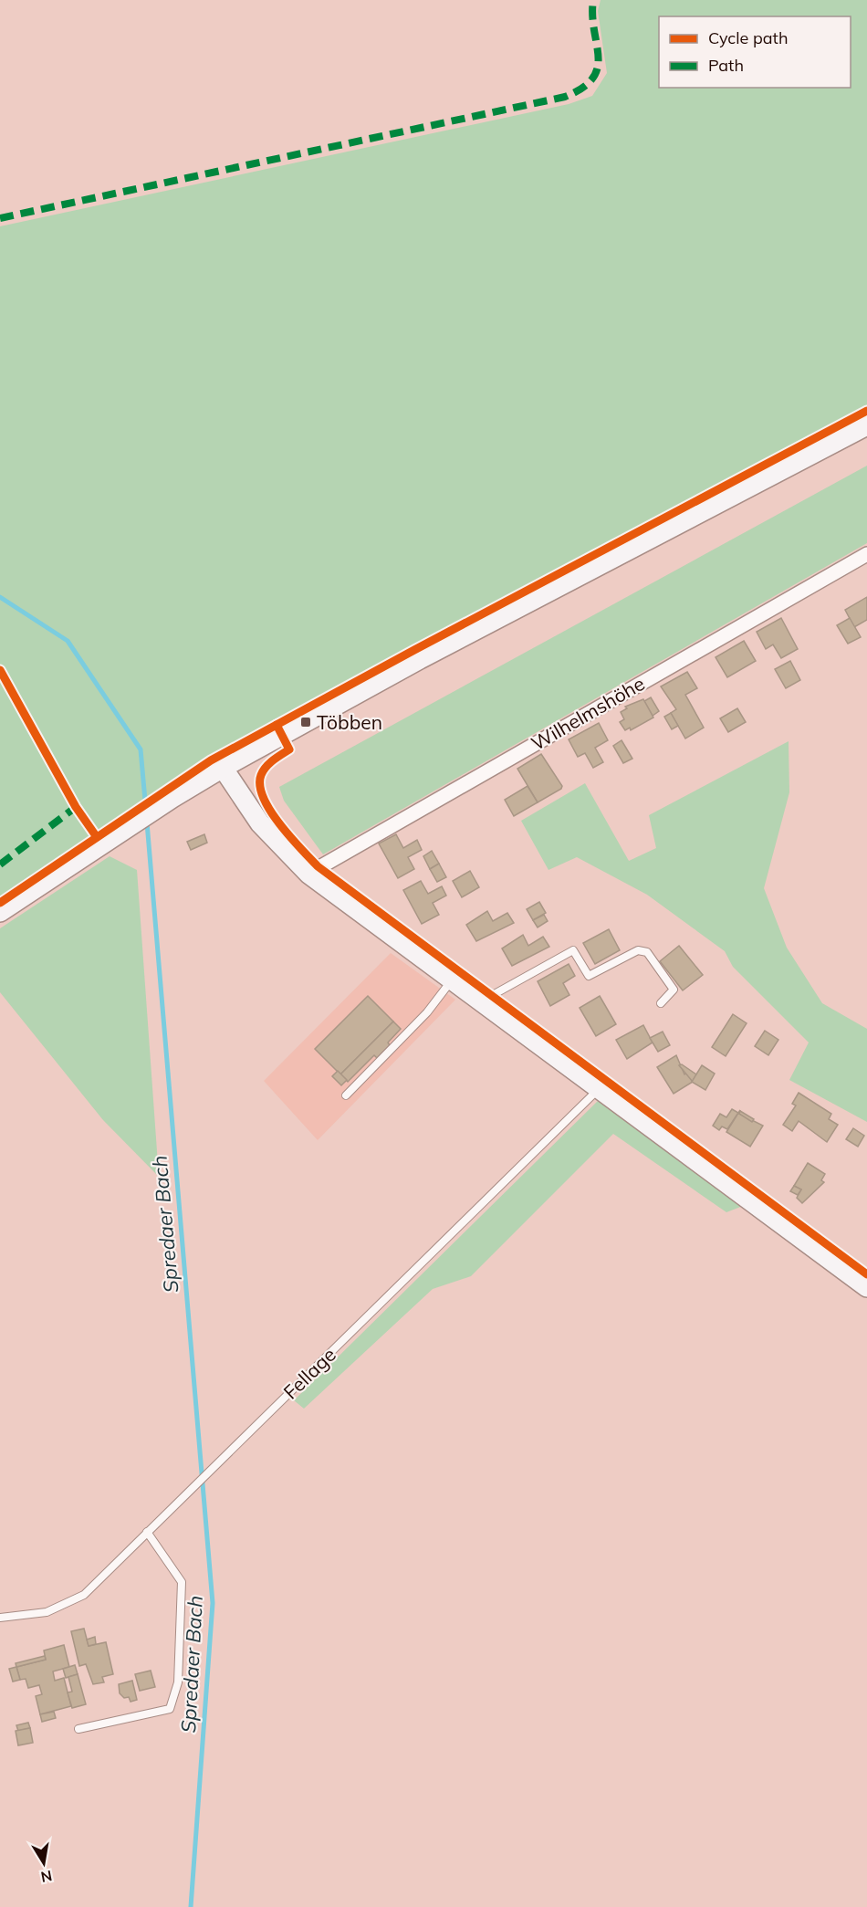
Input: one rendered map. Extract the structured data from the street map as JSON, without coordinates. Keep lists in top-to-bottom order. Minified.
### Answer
{"streets":{"street":["Wilhelmshöhe"],"lane":["Fellage"]},"water":["Spredaer Bach"],"places":{"transit":["Többen"]},"legend":["Cycle path","Path"],"north":"bottom"}
